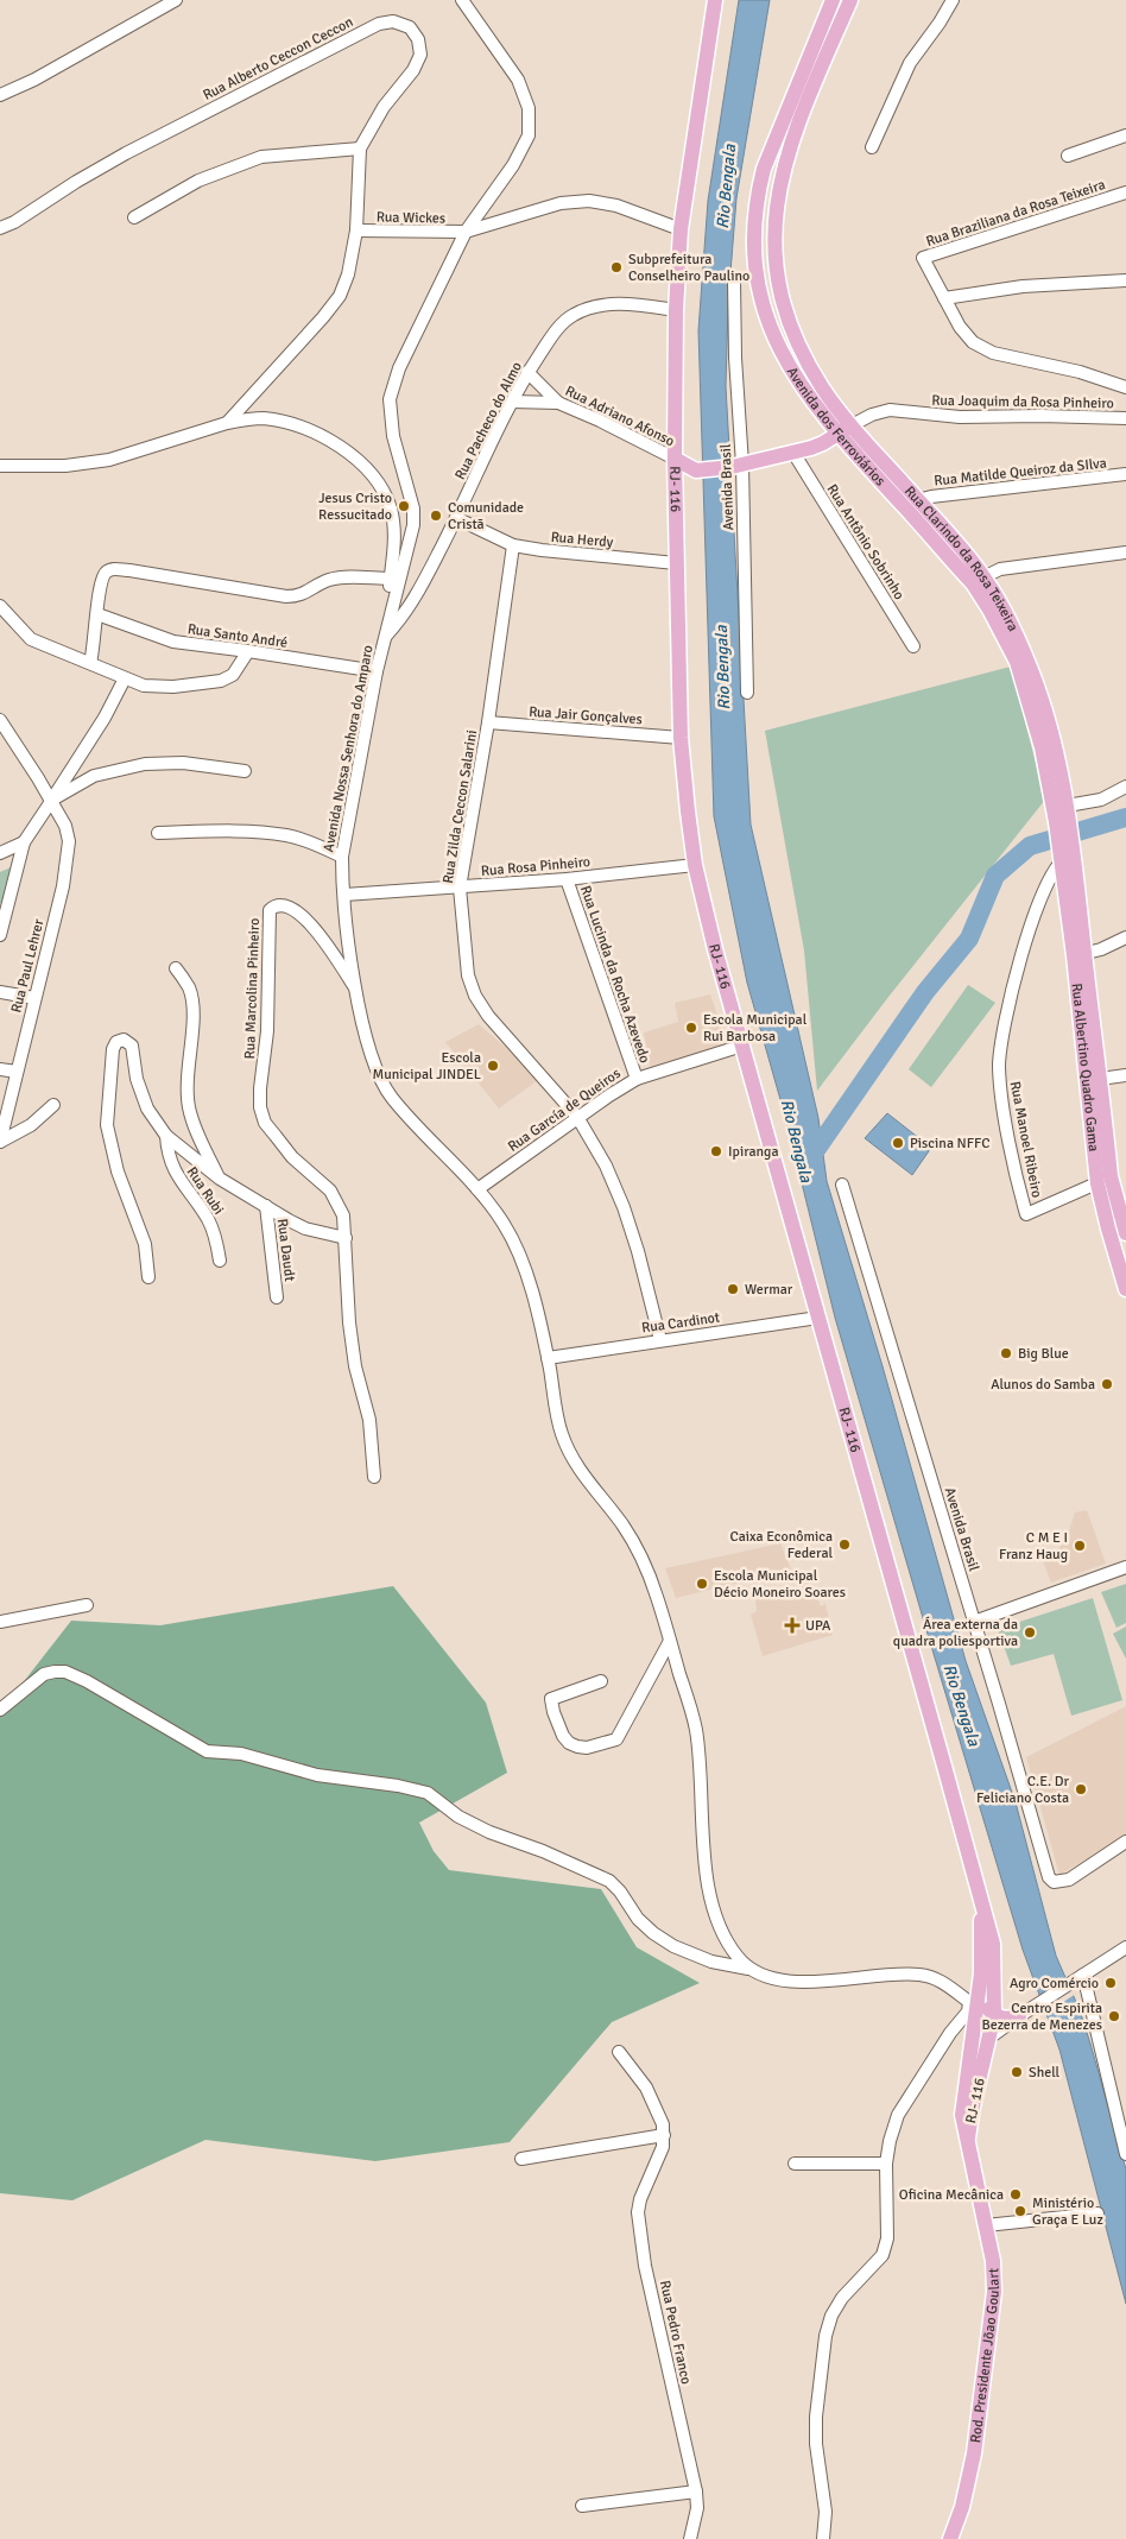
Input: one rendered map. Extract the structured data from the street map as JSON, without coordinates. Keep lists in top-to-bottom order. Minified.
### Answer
{"streets":{"main road":["Avenida dos Ferroviários","RJ- 116","Rua Clarindo da Rosa Teixeira","Rua Albertino Quadro Gama","Rod. Presidente Jõao Goulart"],"street":["Rua Alberto Ceccon Ceccon","Rua Braziliana da Rosa Teixeira","Rua Wickes","Rua Joaquim da Rosa Pinheiro","Rua Adriano Afonso","Rua Pacheco do Almo","Rua Matilde Queiroz da SIlva","Avenida Brasil","Rua Herdy","Rua Antônio Sobrinho","Rua Santo André","Rua Jair Gonçalves","Avenida Nossa Senhora do Amparo","Rua Zilda Ceccon Salarini","Rua Rosa Pinheiro","Rua Paul Lehrer","Rua Lucinda da Rocha Azevedo","Rua Marcolina Pinheiro","Rua García de Queiros","Rua Manoel Ribeiro","Rua Rubi","Rua Daudt","Rua Cardinot","Rua Pedro Franco"]},"crossings":[["Rua Alberto Ceccon Ceccon","Rua Wickes"],["Rua Wickes","RJ- 116"],["Rua Wickes","Avenida Nossa Senhora do Amparo"],["Rua Joaquim da Rosa Pinheiro","Rua Clarindo da Rosa Teixeira"],["Rua Adriano Afonso","Rua Pacheco do Almo"],["Rua Adriano Afonso","RJ- 116"],["Rua Pacheco do Almo","RJ- 116"],["Rua Pacheco do Almo","Rua Herdy"],["Rua Pacheco do Almo","Avenida Nossa Senhora do Amparo"],["Avenida dos Ferroviários","Rua Matilde Queiroz da SIlva"],["Avenida dos Ferroviários","Rua Clarindo da Rosa Teixeira"],["Rua Matilde Queiroz da SIlva","Rua Clarindo da Rosa Teixeira"],["RJ- 116","Rua Herdy"],["RJ- 116","Rua Jair Gonçalves"],["RJ- 116","Avenida Nossa Senhora do Amparo"],["RJ- 116","Rua Rosa Pinheiro"],["RJ- 116","Rua García de Queiros"],["RJ- 116","Rua Cardinot"],["RJ- 116","Rod. Presidente Jõao Goulart"],["Rua Herdy","Rua Zilda Ceccon Salarini"],["Rua Clarindo da Rosa Teixeira","Rua Albertino Quadro Gama"],["Rua Clarindo da Rosa Teixeira","Rua Manoel Ribeiro"],["Rua Santo André","Avenida Nossa Senhora do Amparo"],["Rua Jair Gonçalves","Rua Zilda Ceccon Salarini"],["Avenida Nossa Senhora do Amparo","Rua Rosa Pinheiro"],["Avenida Nossa Senhora do Amparo","Rua Marcolina Pinheiro"],["Avenida Nossa Senhora do Amparo","Rua García de Queiros"],["Avenida Nossa Senhora do Amparo","Rua Cardinot"],["Rua Zilda Ceccon Salarini","Rua Rosa Pinheiro"],["Rua Zilda Ceccon Salarini","Rua García de Queiros"],["Rua Zilda Ceccon Salarini","Rua Cardinot"],["Rua Rosa Pinheiro","Rua Lucinda da Rocha Azevedo"],["Rua Lucinda da Rocha Azevedo","Rua García de Queiros"],["Rua Albertino Quadro Gama","Rua Manoel Ribeiro"]],"water":["Rio Bengala"],"places":{"other":["Subprefeitura Conselheiro Paulino","Jesus Cristo Ressucitado","Comunidade Cristã","Escola Municipal Rui Barbosa","Escola Municipal JINDEL","Piscina NFFC","Ipiranga","Wermar","Big Blue","Alunos do Samba","Caixa Econômica Federal","C M E I Franz Haug","Escola Municipal Décio Moneiro Soares","Área externa da quadra poliesportiva","C.E. Dr Feliciano Costa","Agro Comércio","Centro Espirita Bezerra de Menezes","Shell","Oficina Mecânica","Ministério Graça E Luz"],"health":["UPA"]}}
